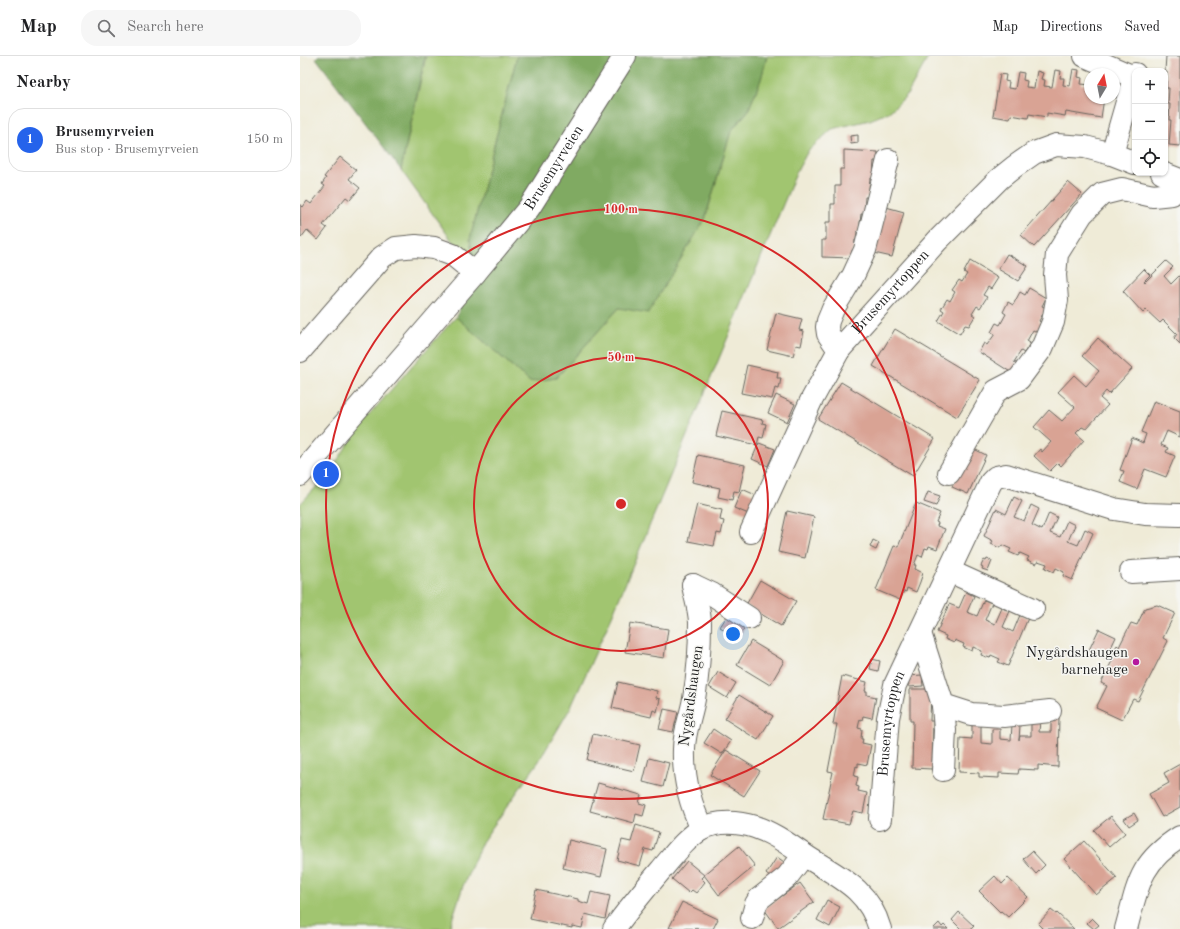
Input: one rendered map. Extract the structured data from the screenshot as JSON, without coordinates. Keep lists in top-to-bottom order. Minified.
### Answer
{"streets":{"street":["Brusemyrveien","Brusemyrtoppen","Nygårdshaugen"]},"places":["Nygårdshaugen barnehage"],"north":"top","page":{"header":"Map","search":"Search here","nav":["Map","Directions","Saved"],"heading":"Nearby","map_buttons":["+","−"],"list":[{"mark":"1","name":"Brusemyrveien","note":"Bus stop · Brusemyrveien","value":"150 m"}],"pins":"1"},"rings":["100 m","50 m"]}
